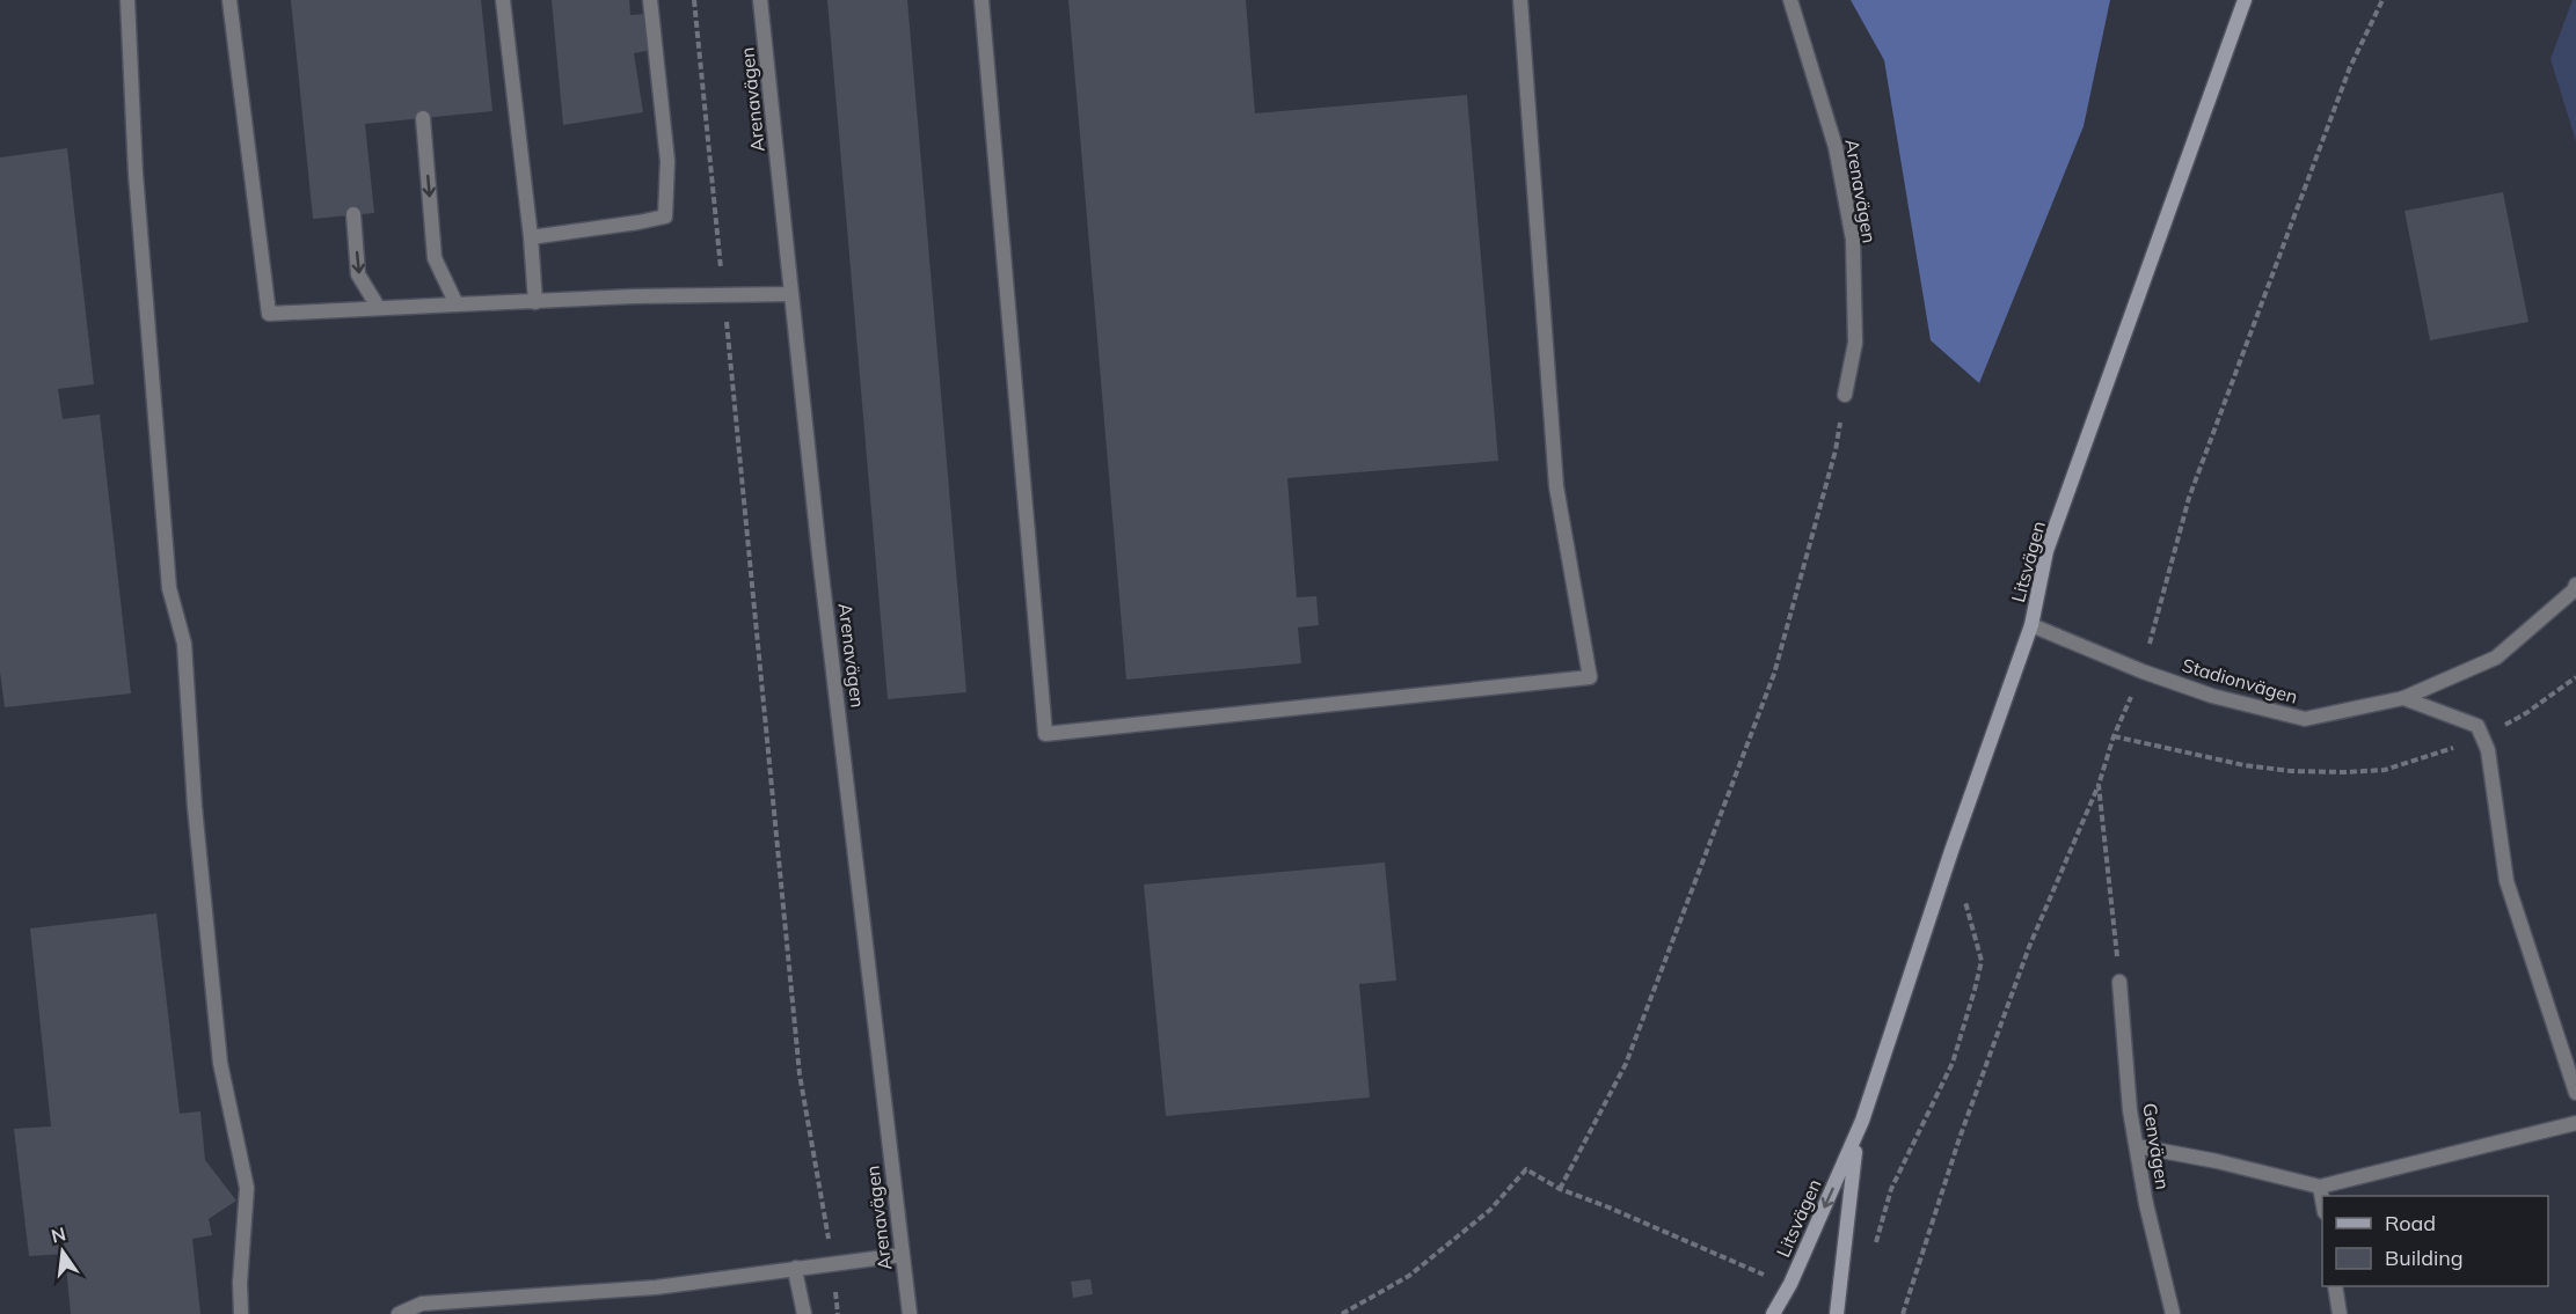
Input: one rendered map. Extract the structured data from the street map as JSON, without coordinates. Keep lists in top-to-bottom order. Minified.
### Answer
{"streets":{"main road":["Litsvägen"],"street":["Arenavägen","Stadionvägen","Genvägen"]},"crossings":[["Litsvägen","Stadionvägen"]],"legend":["Road","Building"],"north":"top"}
